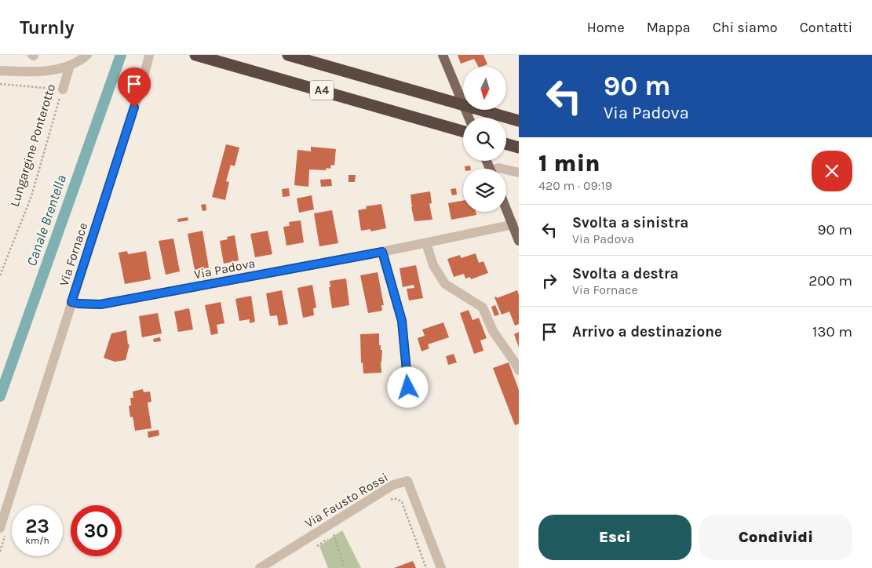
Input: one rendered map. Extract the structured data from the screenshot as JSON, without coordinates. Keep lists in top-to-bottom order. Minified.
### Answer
{"streets":{"highway":["A4"],"street":["Lungargine Ponterotto","Via Fornace","Via Padova","Via Fausto Rossi"]},"crossings":[["Via Fornace","Via Padova"]],"water":["Canale Brentella"],"north":"bottom","page":{"header":"Turnly","nav":["Home","Mappa","Chi siamo","Contatti"],"turn":["90 m","Via Padova"],"heading":["1 min","420 m · 09:19"],"list":[{"name":"Svolta a sinistra","note":"Via Padova","value":"90 m"},{"name":"Svolta a destra","note":"Via Fornace","value":"200 m"},{"name":"Arrivo a destinazione","value":"130 m"}],"speed":"23 km/h","limit":"30","buttons":["Esci","Condividi"]}}
